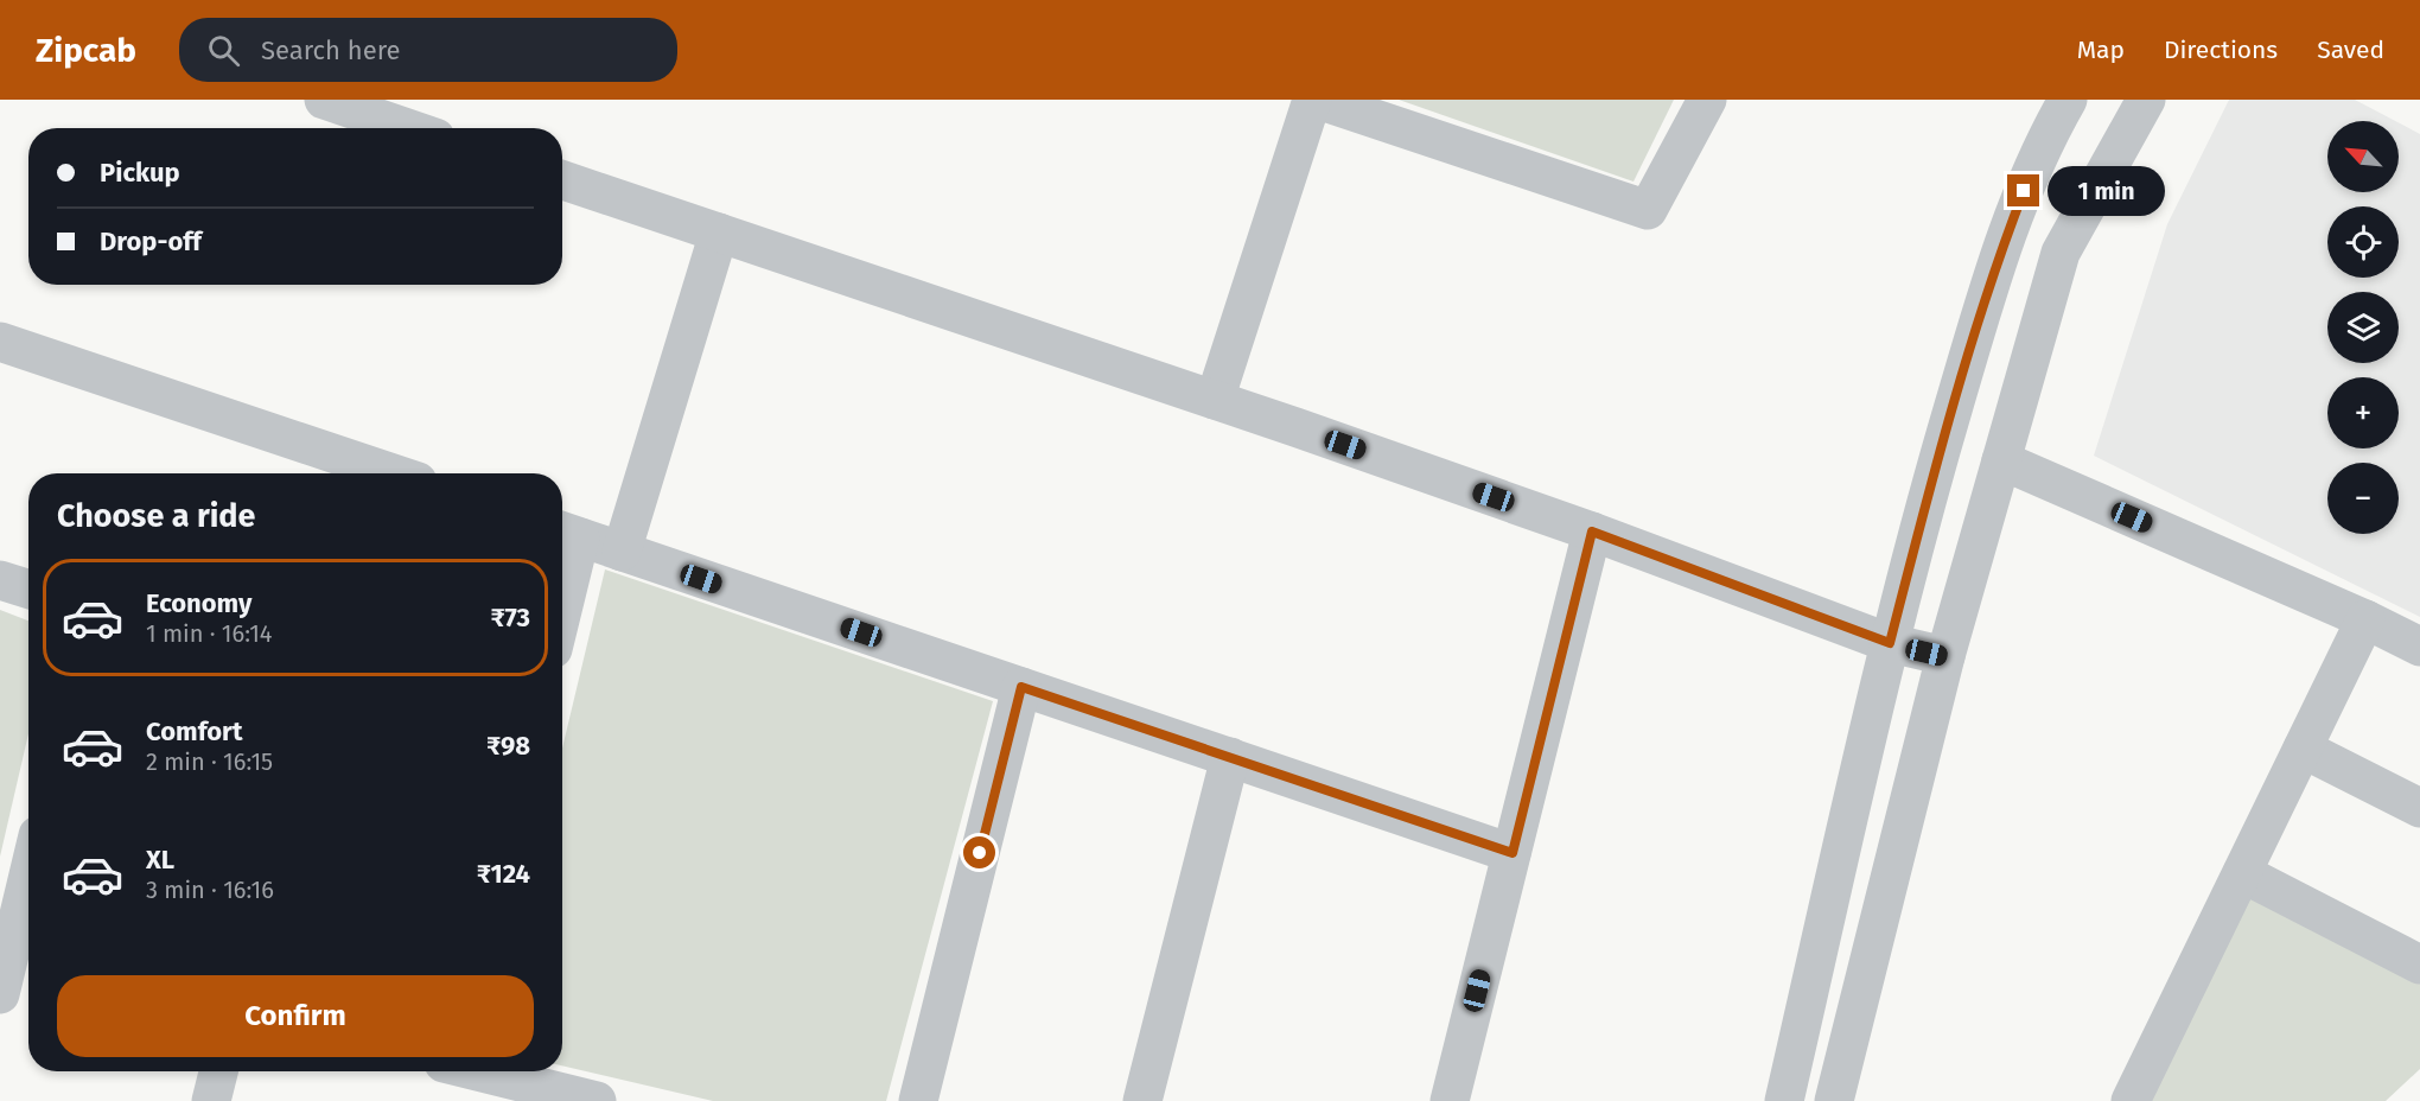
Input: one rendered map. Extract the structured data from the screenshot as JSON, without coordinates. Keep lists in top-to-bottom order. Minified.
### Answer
{"north":"top left","page":{"header":"Zipcab","search":"Search here","nav":["Map","Directions","Saved"],"map_buttons":["+","−"],"banner":["Pickup","Drop-off"],"bubble":"1 min","heading":"Choose a ride","list":[{"name":"Economy","note":"1 min · 16:14","value":"₹73"},{"name":"Comfort","note":"2 min · 16:15","value":"₹98"},{"name":"XL","note":"3 min · 16:16","value":"₹124"}],"buttons":"Confirm"}}
